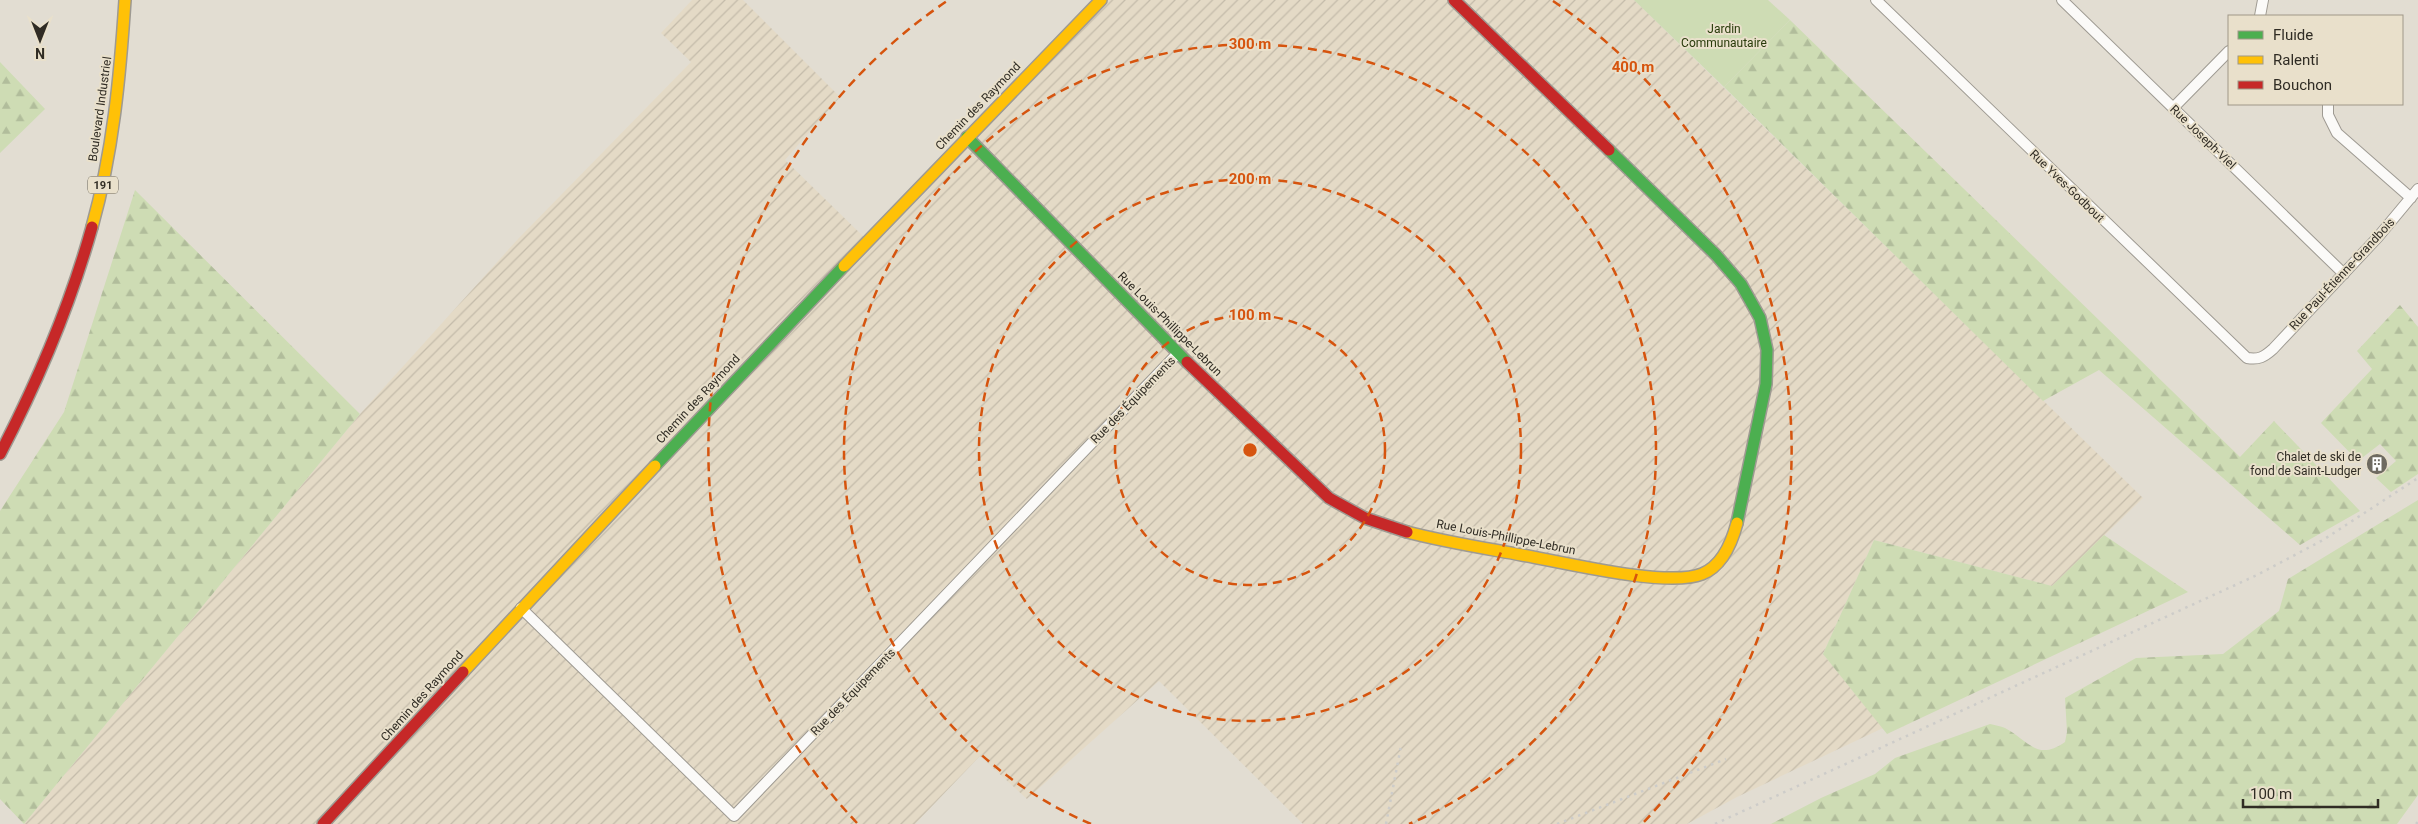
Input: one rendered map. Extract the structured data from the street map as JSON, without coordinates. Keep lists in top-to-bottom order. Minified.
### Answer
{"streets":{"main road":["Chemin des Raymond","Boulevard Industriel","191","Rue Louis-Phillippe-Lebrun"],"street":["Rue Joseph-Viel","Rue Yves-Godbout","Rue Paul-Étienne-Grandbois","Rue des Équipements"]},"crossings":[["Chemin des Raymond","Rue Louis-Phillippe-Lebrun"],["Rue Joseph-Viel","Rue Paul-Étienne-Grandbois"],["Rue Yves-Godbout","Rue Paul-Étienne-Grandbois"],["Rue Louis-Phillippe-Lebrun","Rue des Équipements"]],"parks":["Jardin Communautaire"],"places":{"building":["Chalet de ski de fond de Saint-Ludger"]},"legend":["Fluide","Ralenti","Bouchon"],"scale_bar":"100 m","north":"bottom","rings":["300 m","400 m","200 m","100 m"]}
